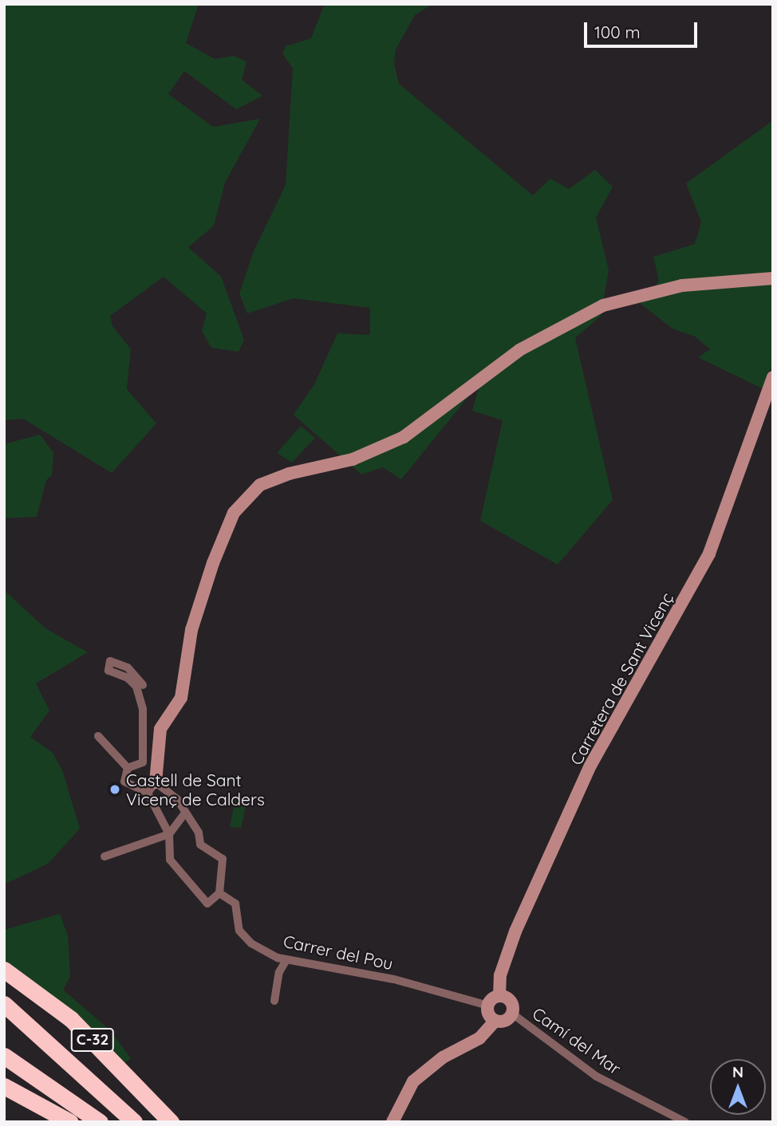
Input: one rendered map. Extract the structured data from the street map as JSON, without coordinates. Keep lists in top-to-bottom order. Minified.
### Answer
{"streets":{"highway":["C-32"],"street":["Carretera de Sant Vicenç","Carrer del Pou","Camí del Mar"]},"crossings":[["Carretera de Sant Vicenç","Carrer del Pou"],["Carretera de Sant Vicenç","Camí del Mar"],["Carrer del Pou","Camí del Mar"]],"places":["Castell de Sant Vicenç de Calders"],"scale_bar":"100 m","north":"top"}
